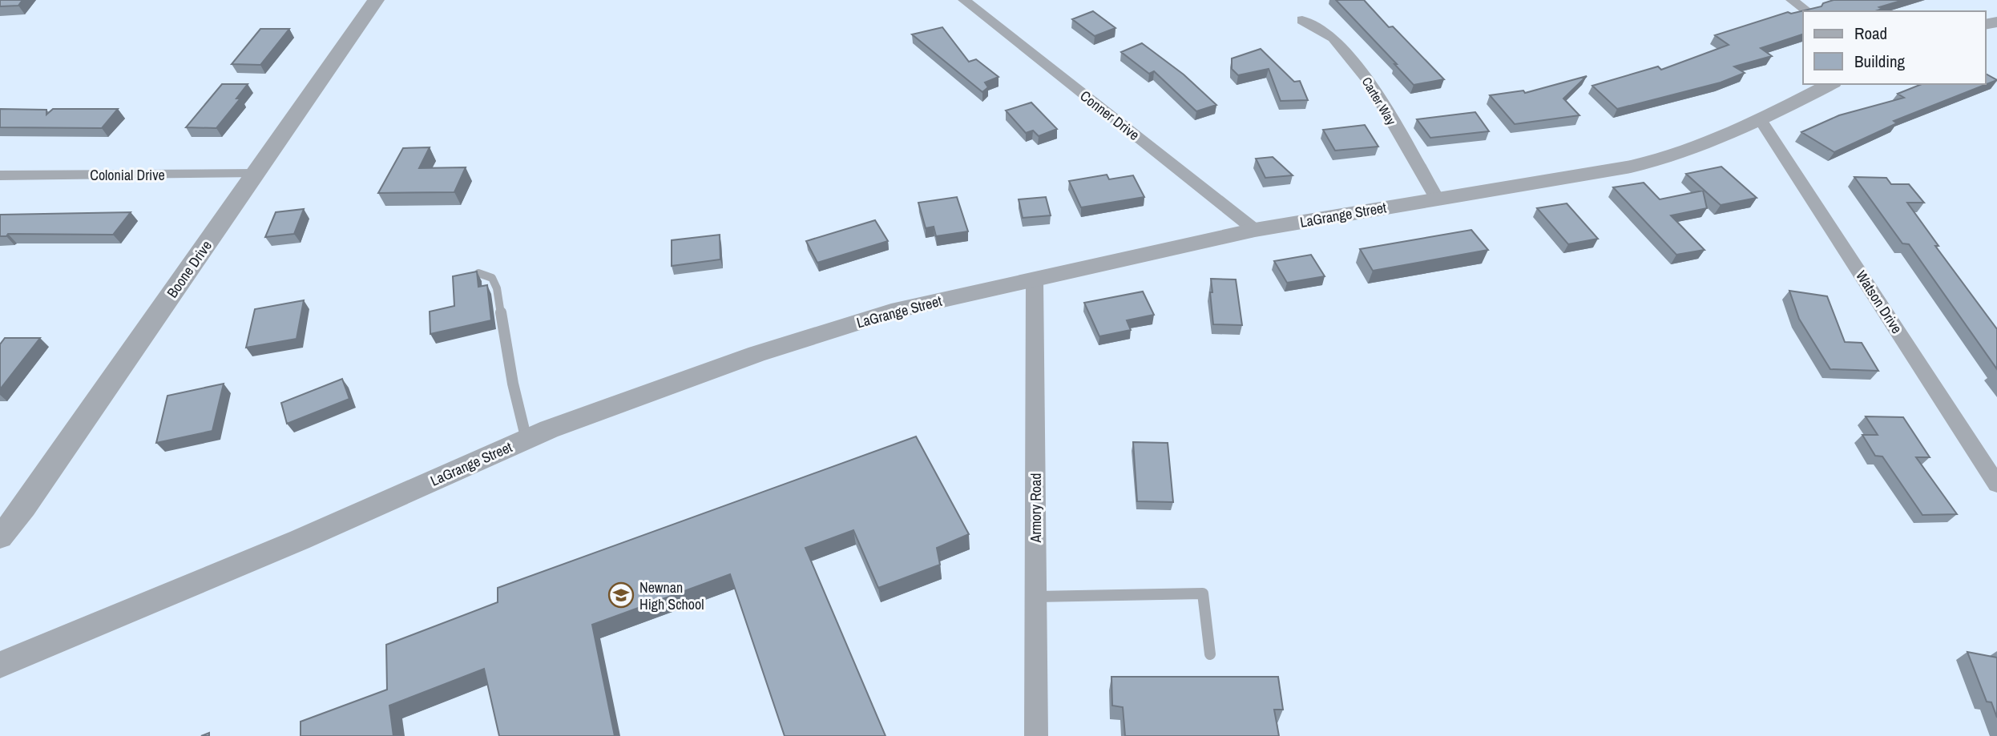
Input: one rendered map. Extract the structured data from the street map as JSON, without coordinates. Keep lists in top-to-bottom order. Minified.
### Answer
{"streets":{"street":["Carter Way","Conner Drive","Colonial Drive","LaGrange Street","Boone Drive","Watson Drive","Armory Road"]},"crossings":[["Carter Way","LaGrange Street"],["Conner Drive","LaGrange Street"],["Colonial Drive","Boone Drive"],["LaGrange Street","Watson Drive"],["LaGrange Street","Armory Road"]],"places":{"school or university":["Newnan High School"]},"legend":["Road","Building"]}
